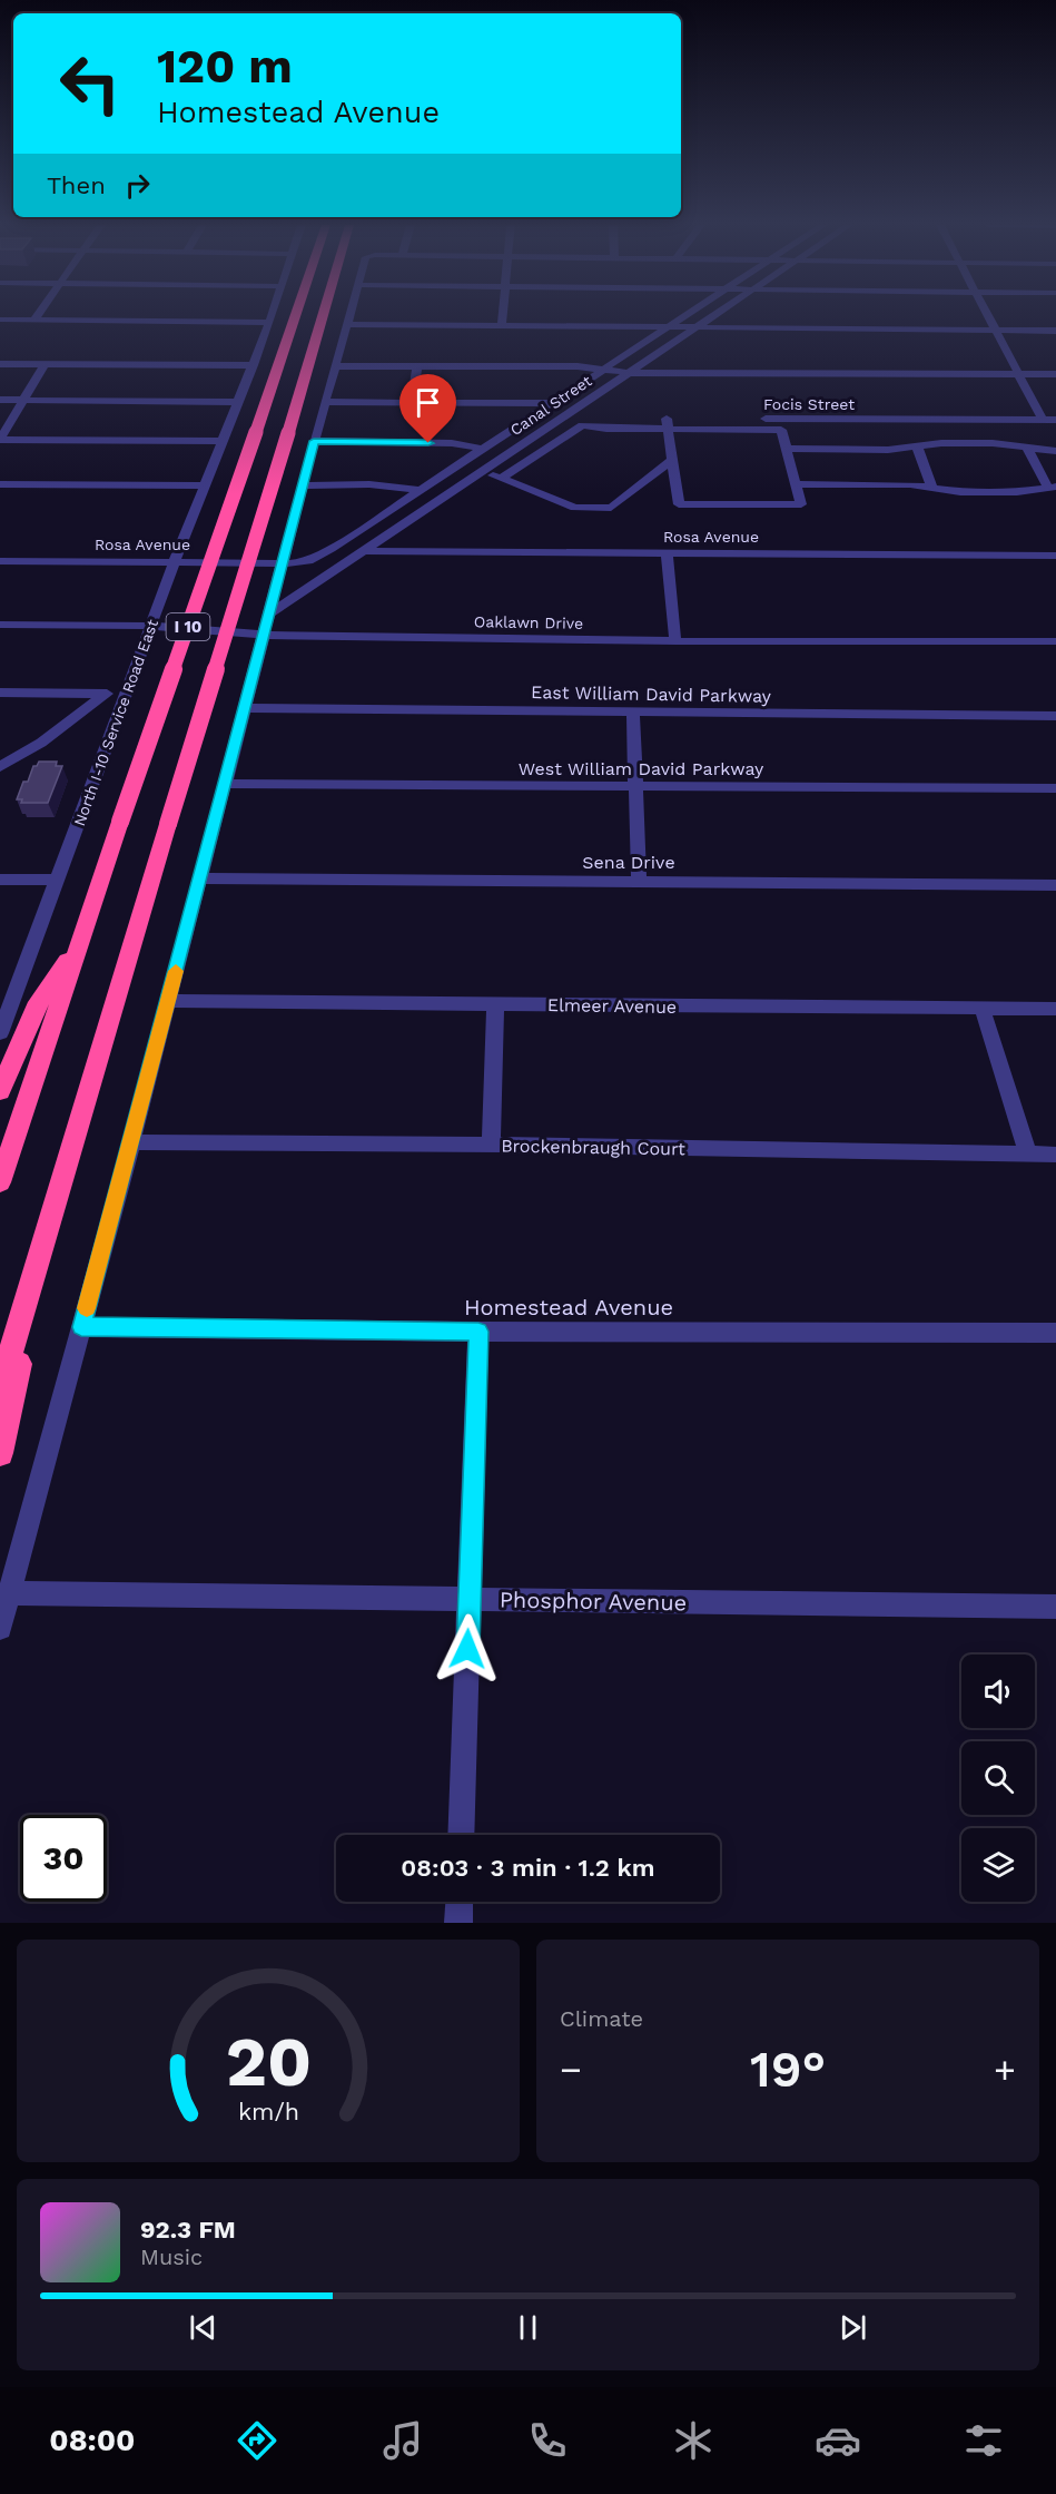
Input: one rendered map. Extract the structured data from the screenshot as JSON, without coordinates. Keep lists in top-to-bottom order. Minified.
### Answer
{"streets":{"highway":["I 10"],"street":["Focis Street","Canal Street","Rosa Avenue","Oaklawn Drive","East William David Parkway","North I-10 Service Road East","West William David Parkway","Sena Drive","Elmeer Avenue","Brockenbraugh Court","Homestead Avenue","Phosphor Avenue"]},"crossings":[["Focis Street","Canal Street"],["Canal Street","Rosa Avenue"],["Rosa Avenue","North I-10 Service Road East"],["Oaklawn Drive","North I-10 Service Road East"]],"page":{"turn":["120 m","Homestead Avenue"],"then":"Then","limit":"30","trip":"08:03 · 3 min · 1.2 km","tile":"Climate","heat":["−","19°","+"],"song":["92.3 FM","Music"],"tabs":"08:00","gauge":["20","km/h"]}}
